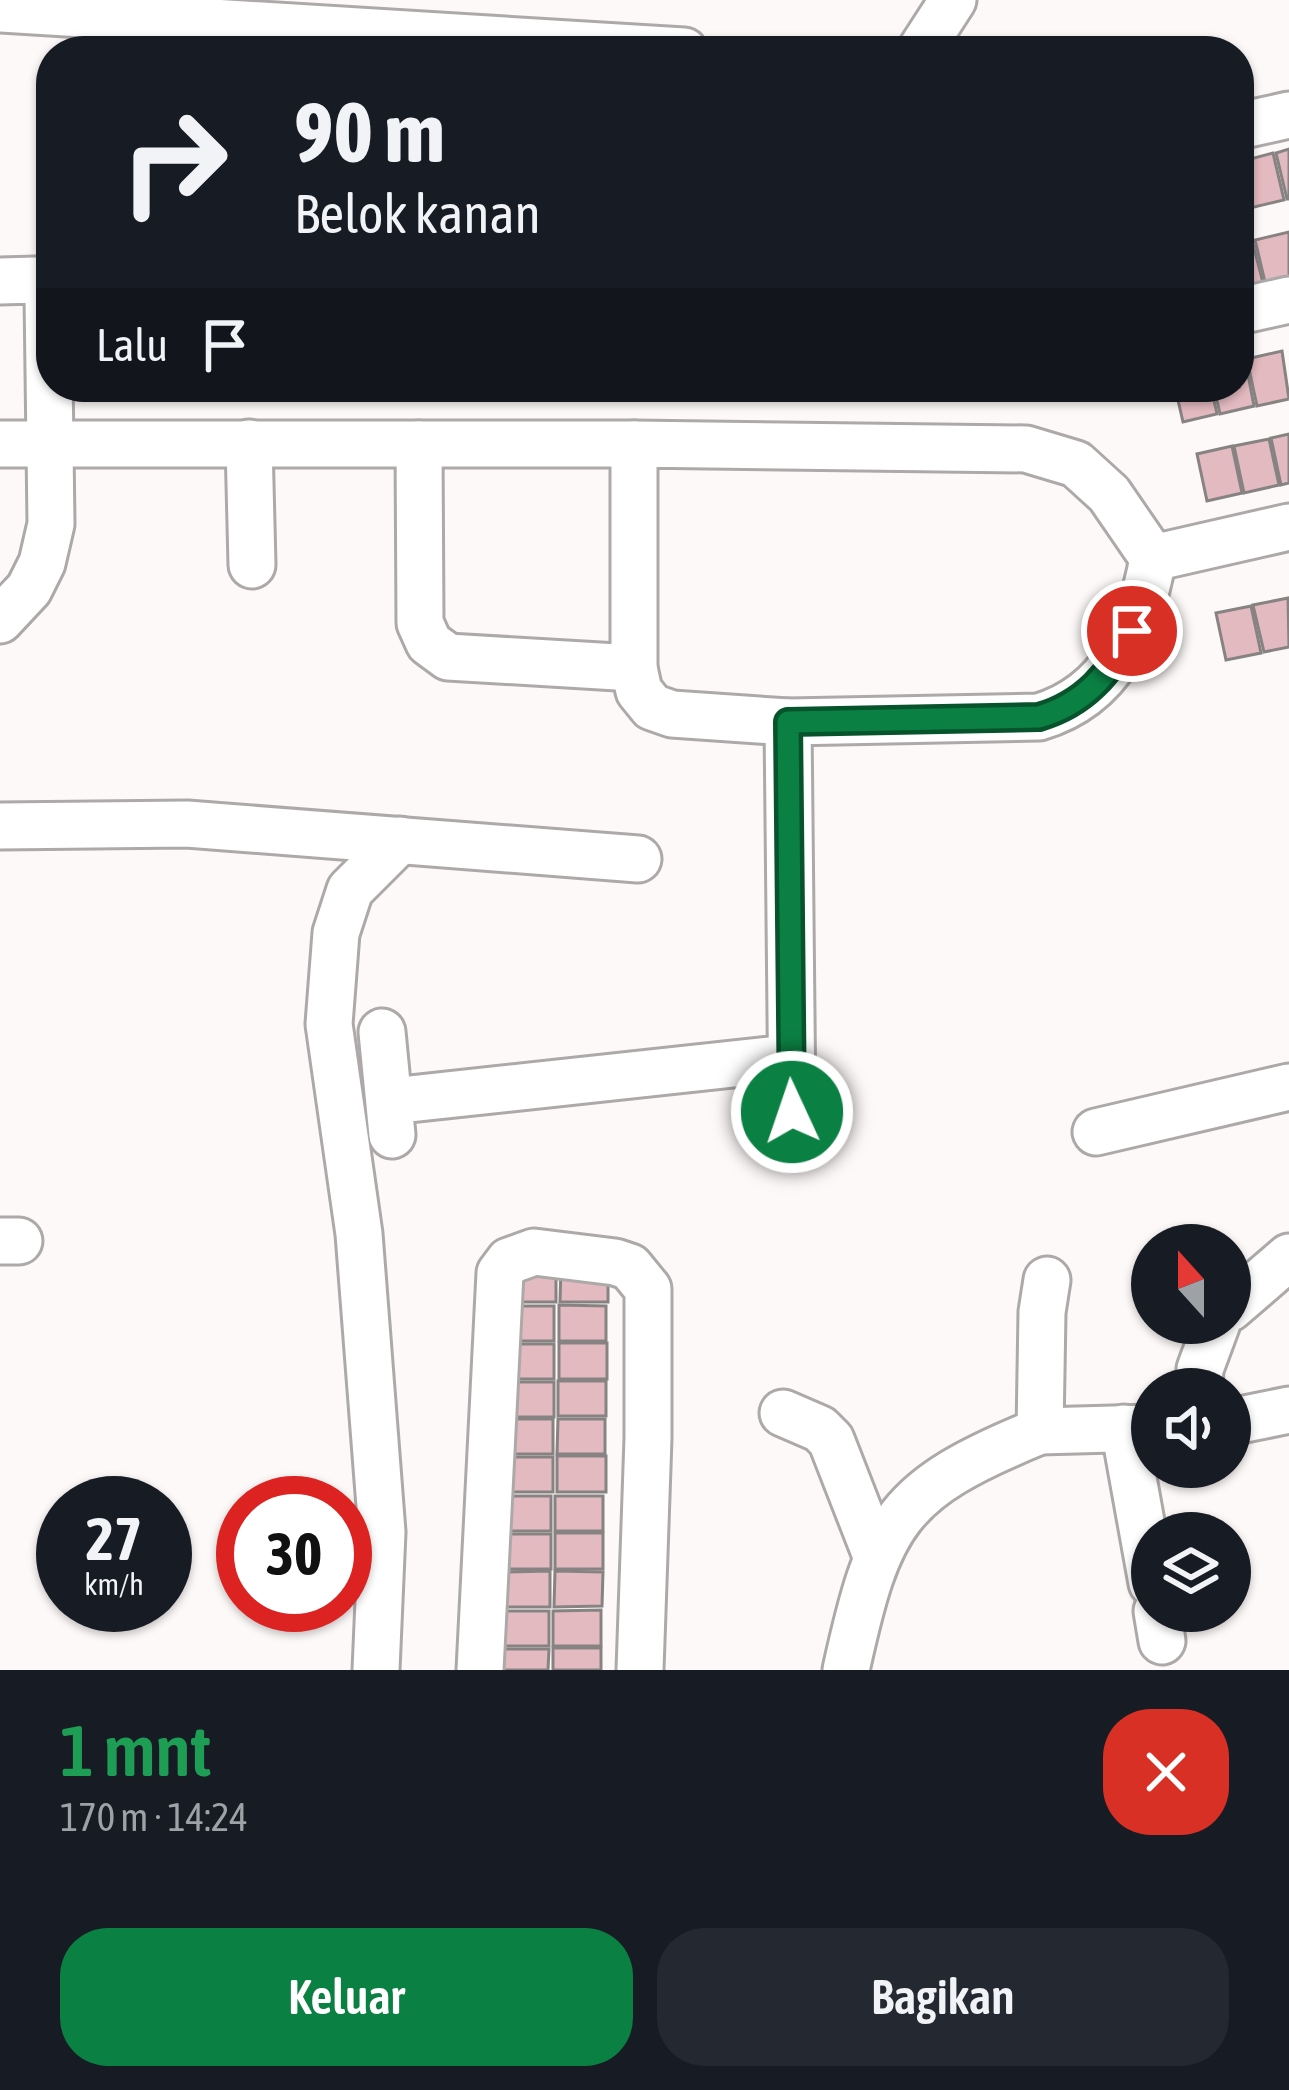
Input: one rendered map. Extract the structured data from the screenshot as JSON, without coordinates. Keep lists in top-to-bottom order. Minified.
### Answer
{"north":"top","page":{"turn":["90 m","Belok kanan"],"then":"Lalu","speed":"27 km/h","limit":"30","heading":["1 mnt","170 m · 14:24"],"buttons":["Keluar","Bagikan"]}}
